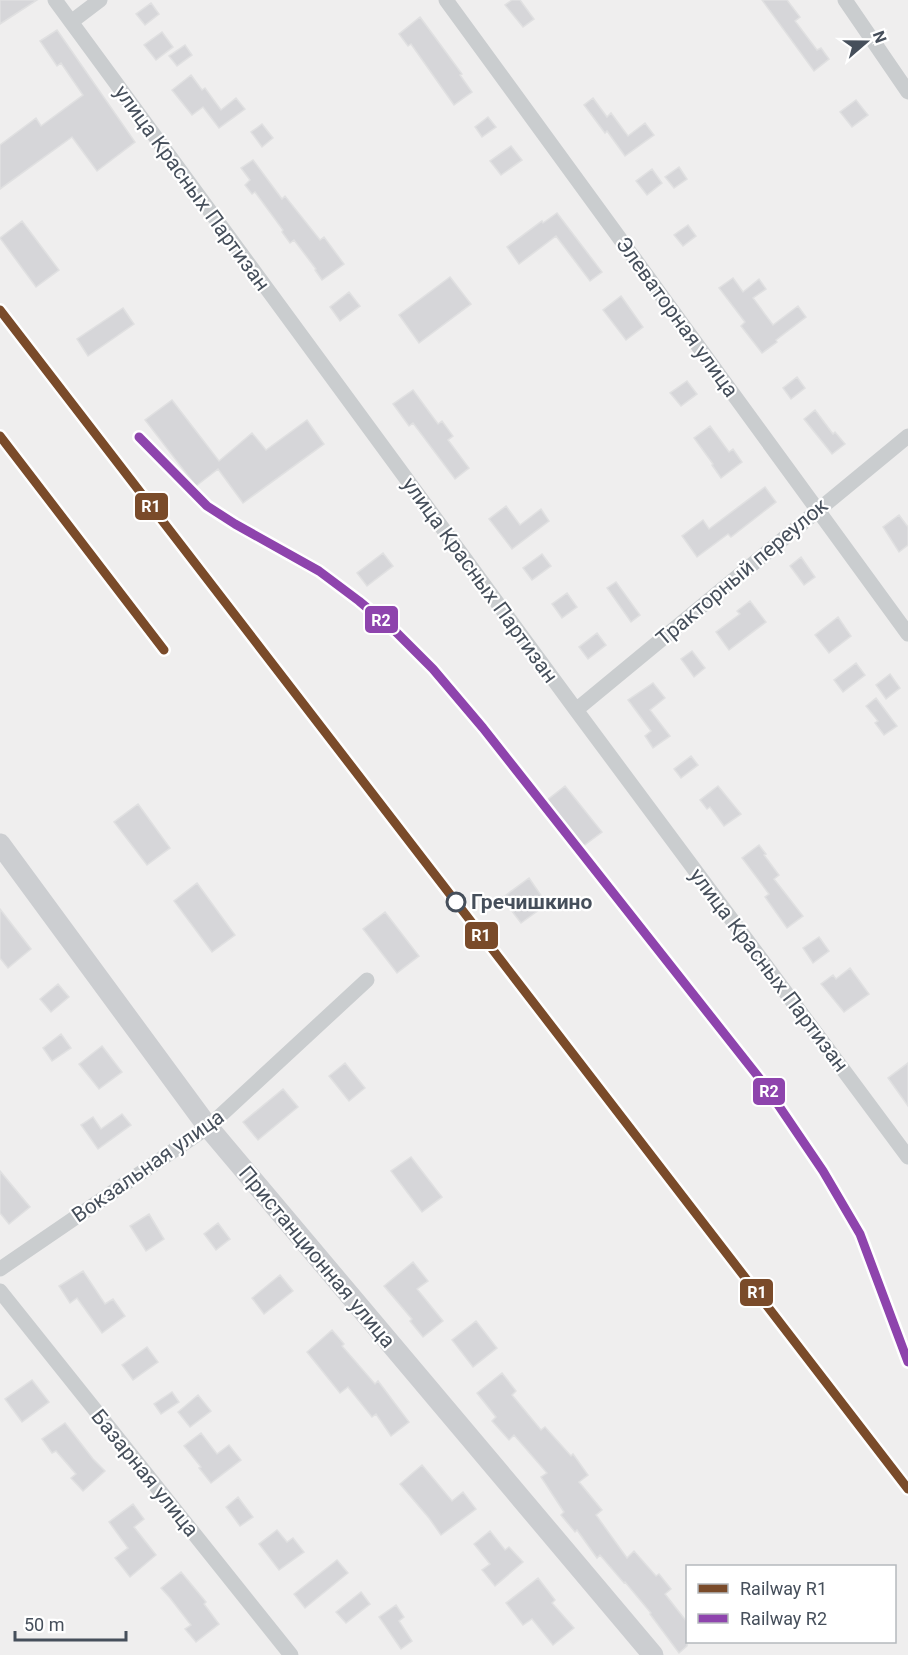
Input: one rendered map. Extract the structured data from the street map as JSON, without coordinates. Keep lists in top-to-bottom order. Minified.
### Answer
{"streets":{"street":["улица Красных Партизан","Элеваторная улица","Тракторный переулок","Вокзальная улица","Пристанционная улица","Базарная улица"]},"crossings":[["улица Красных Партизан","Тракторный переулок"],["Элеваторная улица","Тракторный переулок"],["Вокзальная улица","Пристанционная улица"]],"places":["Гречишкино"],"lines":["rail line R1","rail line R2"],"legend":["Railway R1","Railway R2"],"scale_bar":"50 m","north":"right"}
